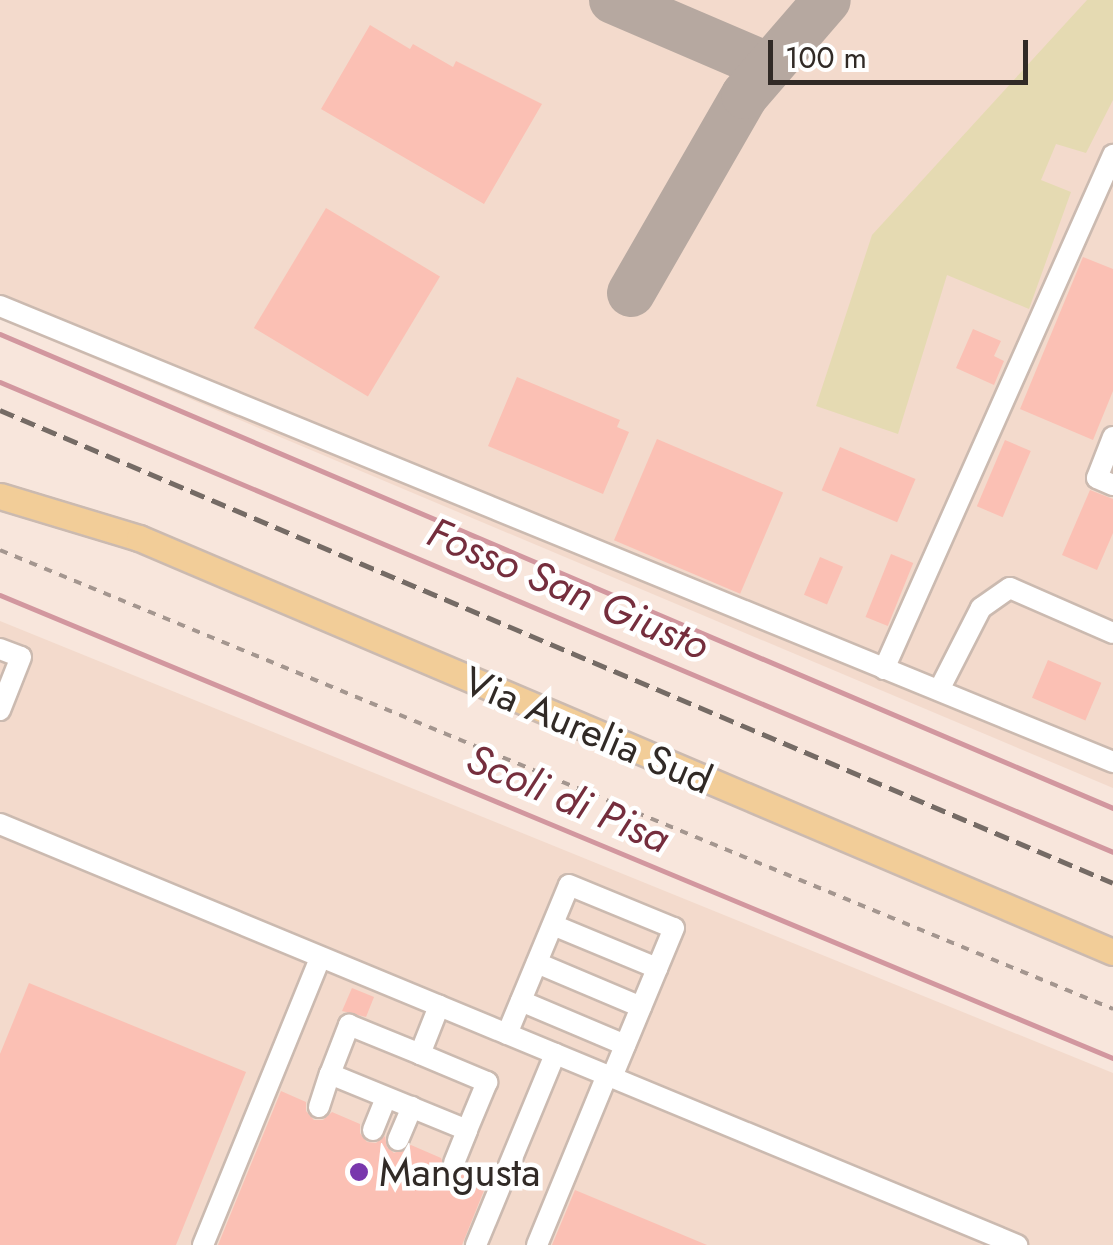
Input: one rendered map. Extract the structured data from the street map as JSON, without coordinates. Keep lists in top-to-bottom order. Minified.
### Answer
{"streets":{"main road":["Via Aurelia Sud"]},"water":["Fosso San Giusto","Scoli di Pisa"],"places":["Mangusta"],"scale_bar":"100 m"}
